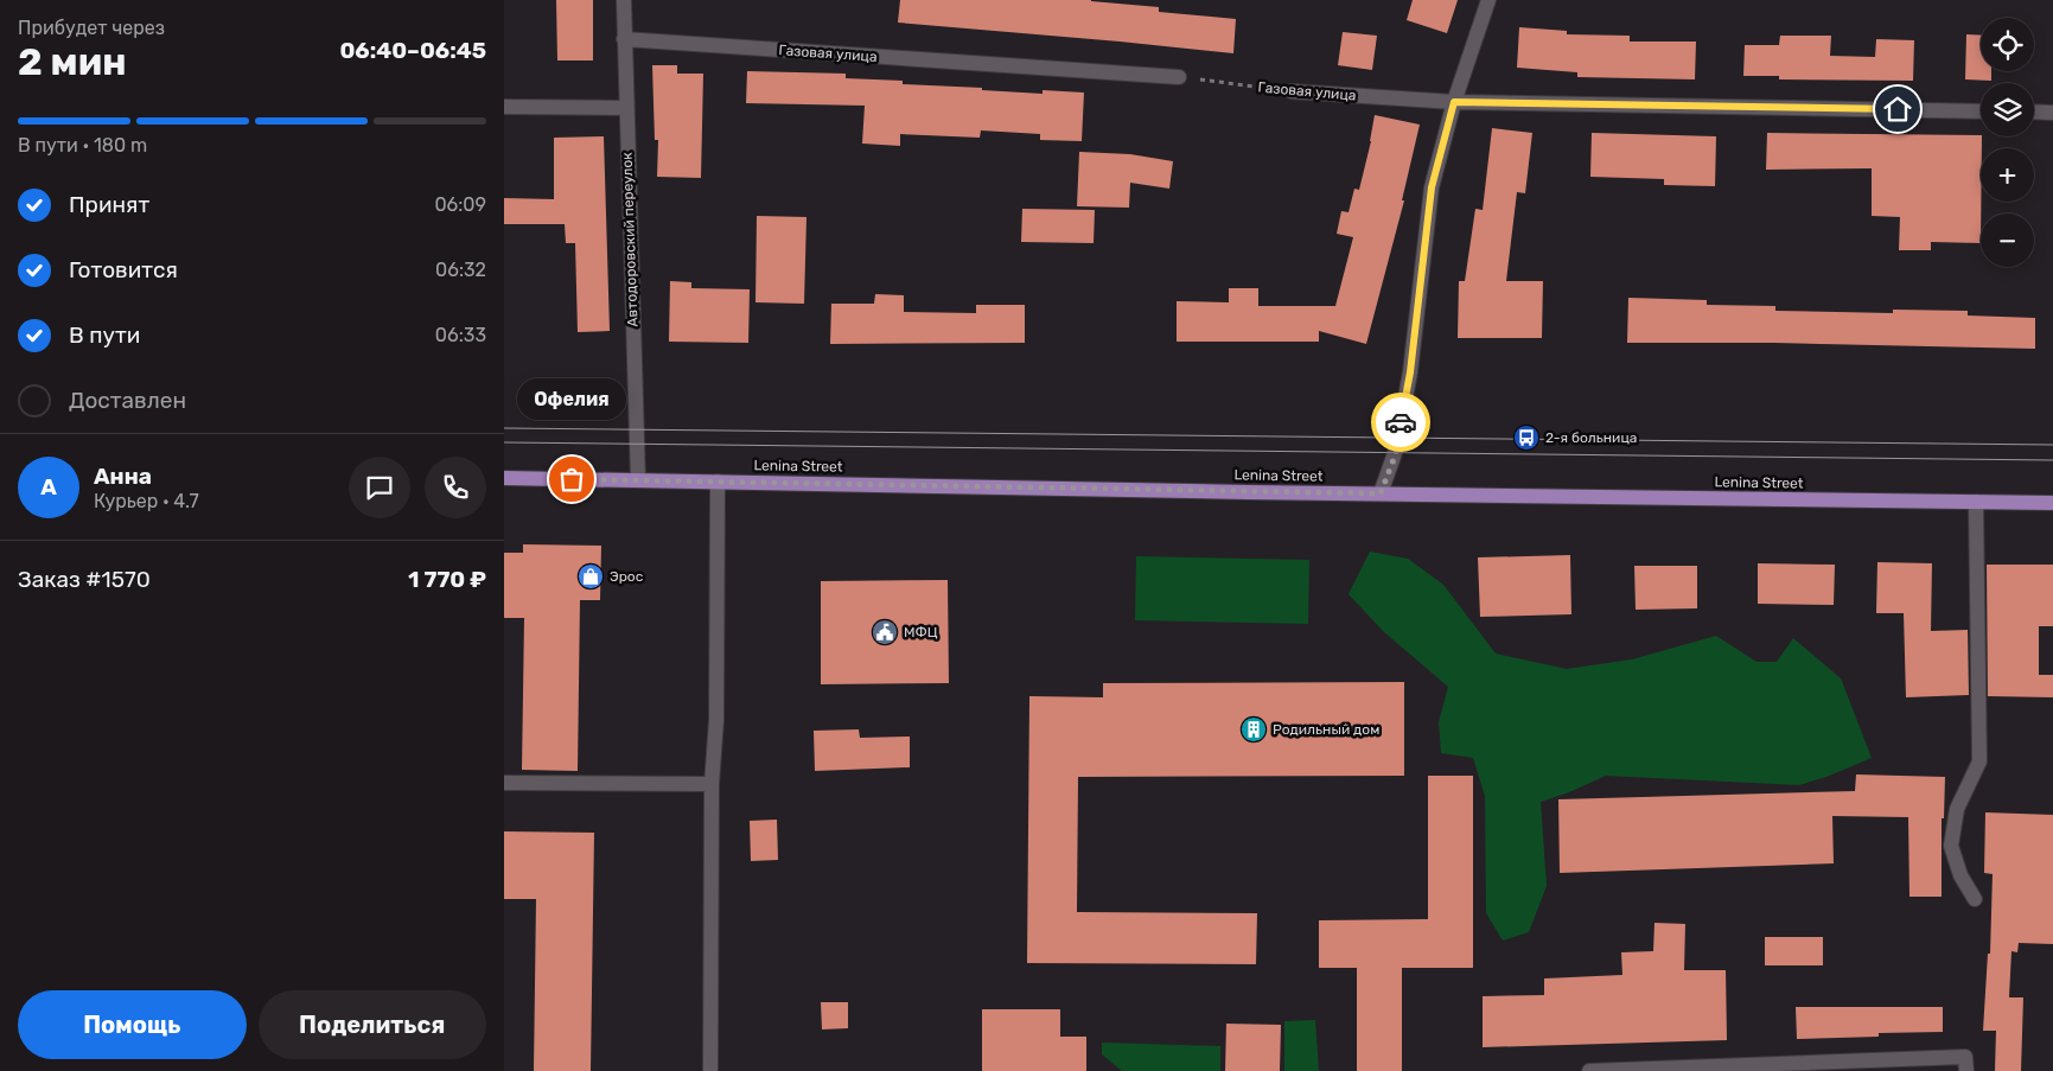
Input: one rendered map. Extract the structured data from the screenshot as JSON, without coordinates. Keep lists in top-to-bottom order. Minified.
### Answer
{"streets":{"main road":["Lenina Street"],"street":["Газовая улица","Автодоровский переулок"]},"crossings":[["Газовая улица","Автодоровский переулок"],["Автодоровский переулок","Lenina Street"]],"places":{"bus stop":["2-я больница"],"other":["Офелия"],"shop":["Эрос"],"public building":["МФЦ"],"building":["Родильный дом"]},"page":{"heading":["2 мин","Прибудет через","06:40–06:45"],"panel":["Анна","Курьер · 4.7","Заказ #1570","1 770 ₽"],"map_buttons":["+","−"],"bar":"В пути · 180 m","list":[["Принят","06:09"],["Готовится","06:32"],["В пути","06:33"],"Доставлен"],"bubble":"Офелия","round":"А","buttons":["Помощь","Поделиться"]}}
